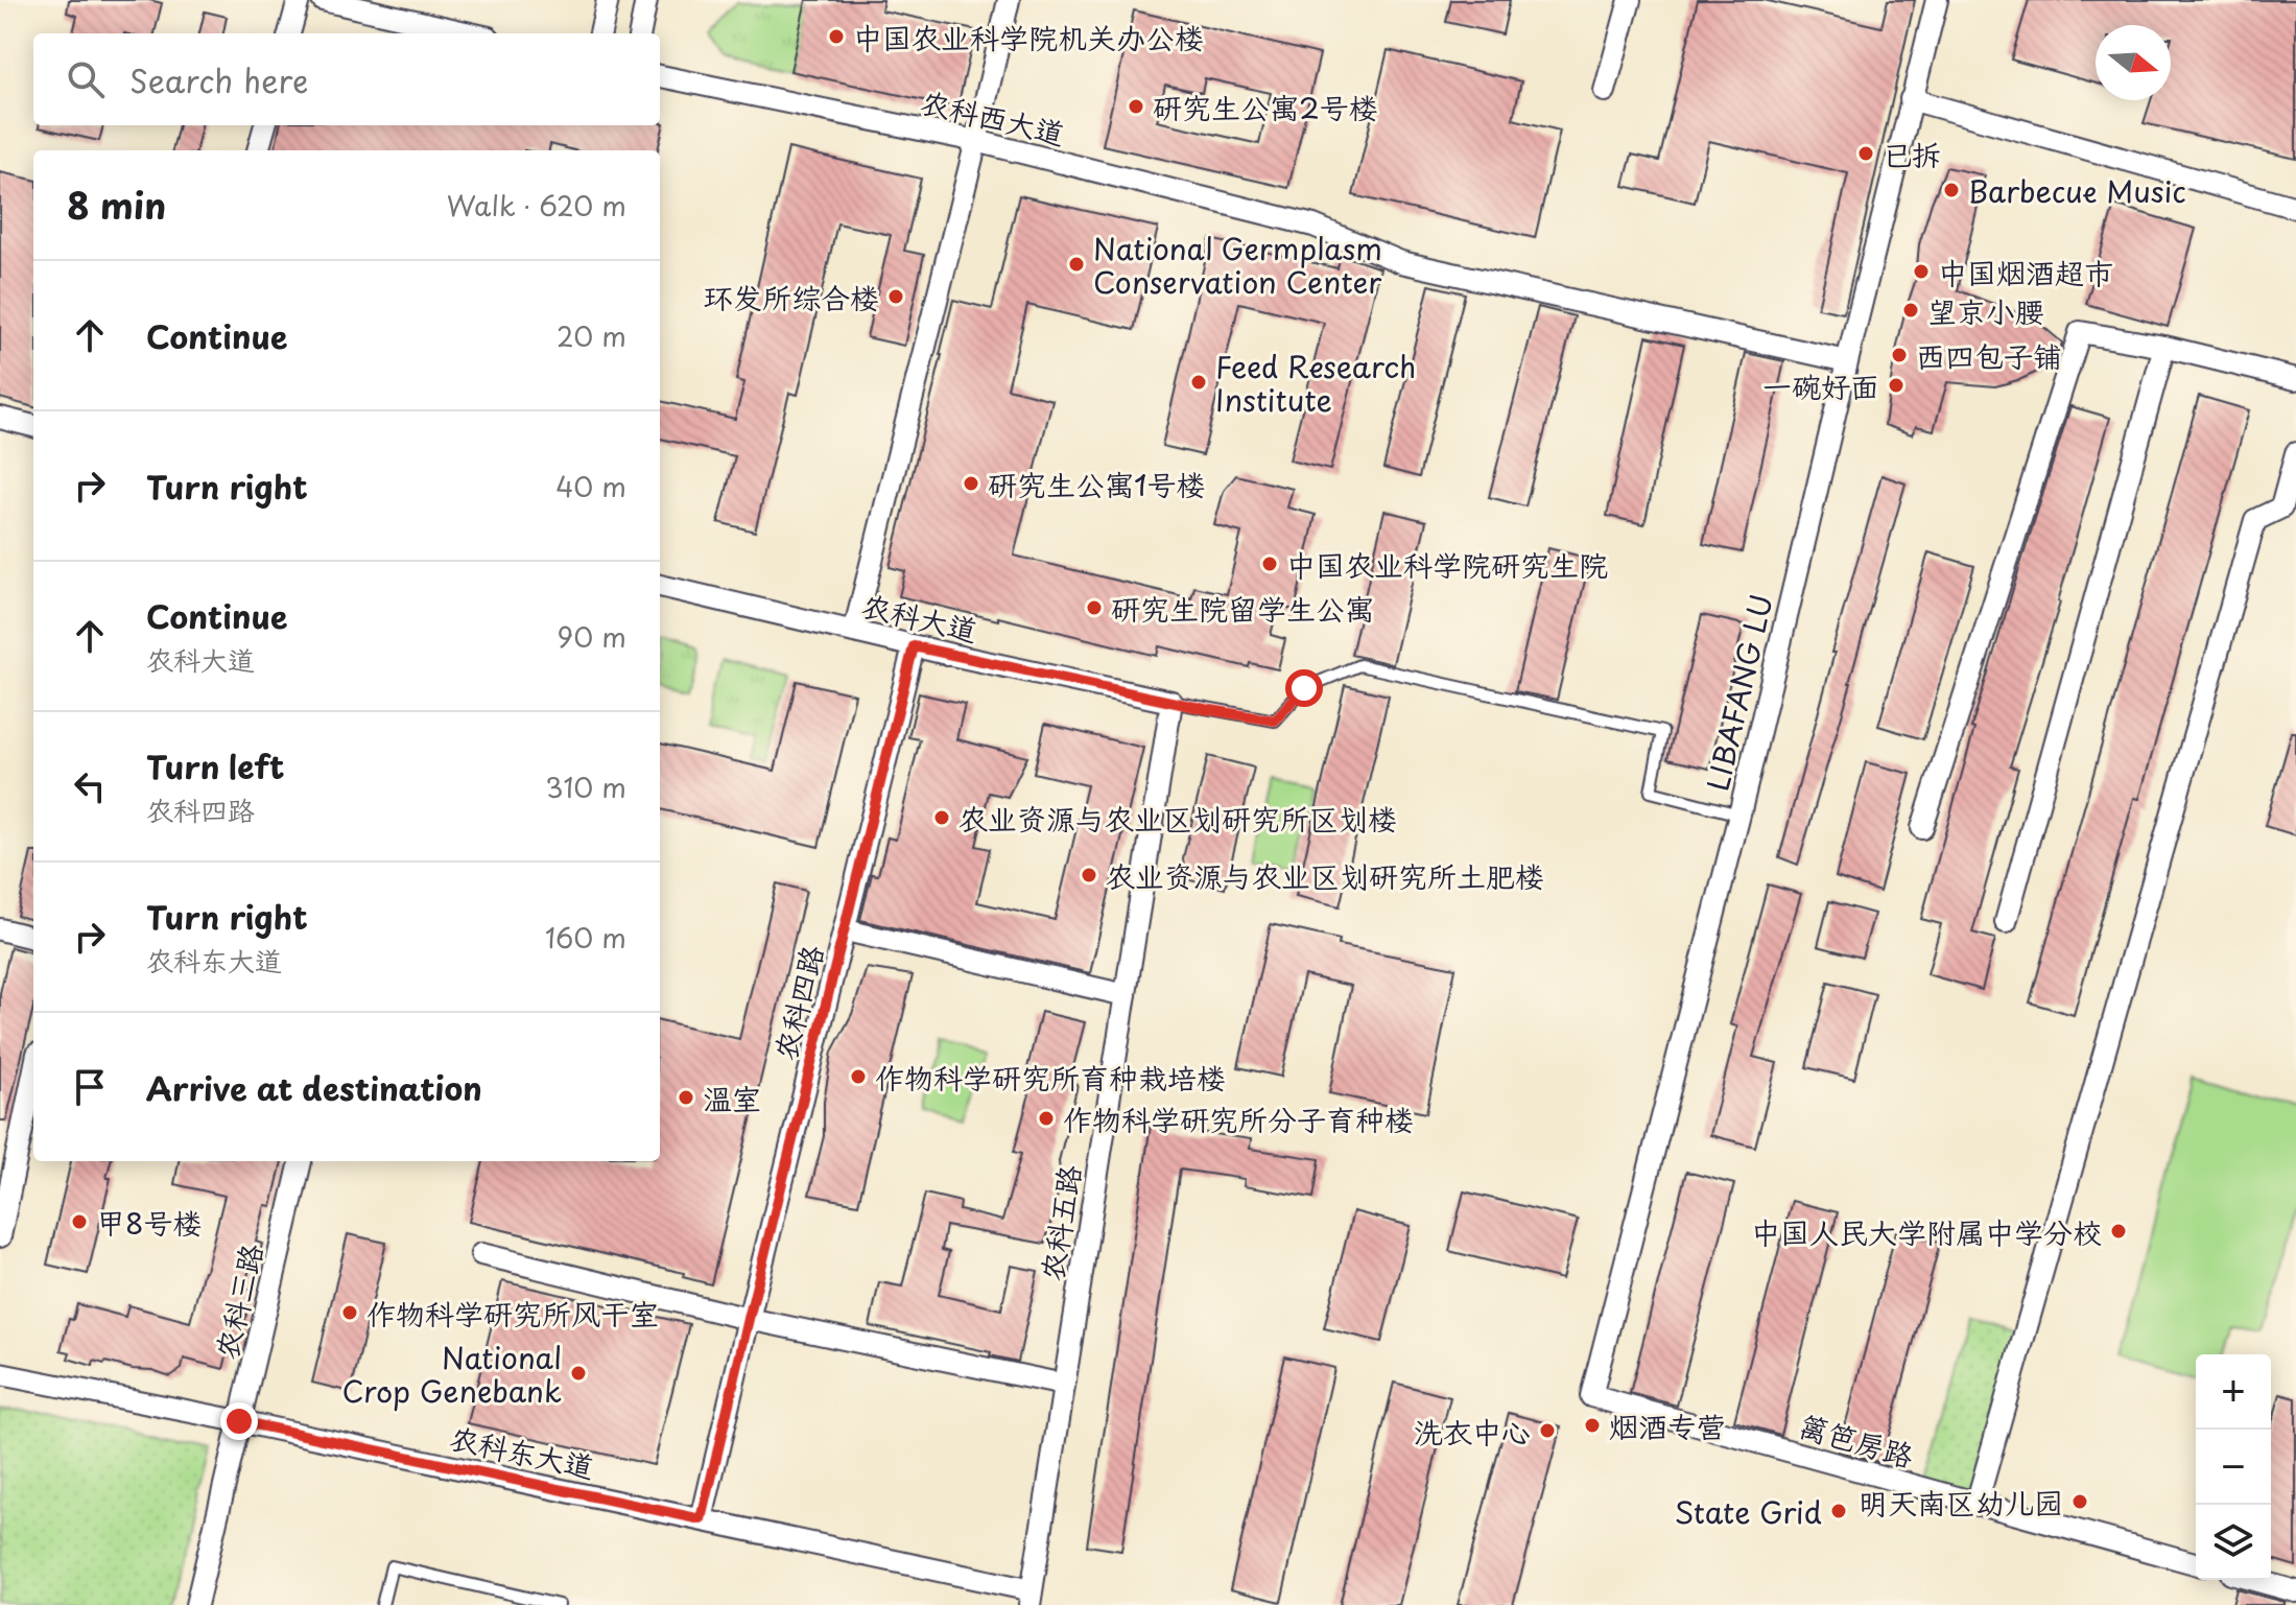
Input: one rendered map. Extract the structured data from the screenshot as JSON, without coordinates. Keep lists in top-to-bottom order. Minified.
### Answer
{"streets":{"street":["农科西大道","农科大道","LIBAFANG LU","农科四路","农科五路","农科三路","农科东大道"]},"crossings":[["农科西大道","LIBAFANG LU"],["农科大道","农科四路"],["农科大道","农科五路"],["农科四路","农科东大道"],["农科五路","农科东大道"],["农科三路","农科东大道"]],"places":["中国农业科学院机关办公楼","研究生公寓2号楼","已拆","Barbecue Music","National Germplasm Conservation Center","中国烟酒超市","环发所综合楼","望京小腰","西四包子铺","Feed Research Institute","一碗好面","研究生公寓1号楼","中国农业科学院研究生院","研究生院留学生公寓","农业资源与农业区划研究所区划楼","农业资源与农业区划研究所土肥楼","作物科学研究所育种栽培楼","温室","作物科学研究所分子育种楼","甲8号楼","中国人民大学附属中学分校","作物科学研究所风干室","National Crop Genebank","烟酒专营","洗衣中心","明天南区幼儿园","State Grid"],"north":"right","page":{"search":"Search here","heading":["8 min","Walk · 620 m"],"list":[["Continue","20 m"],["Turn right","40 m"],["Continue","农科大道","90 m"],["Turn left","农科四路","310 m"],["Turn right","农科东大道","160 m"],"Arrive at destination"],"map_buttons":["+","−"]}}
